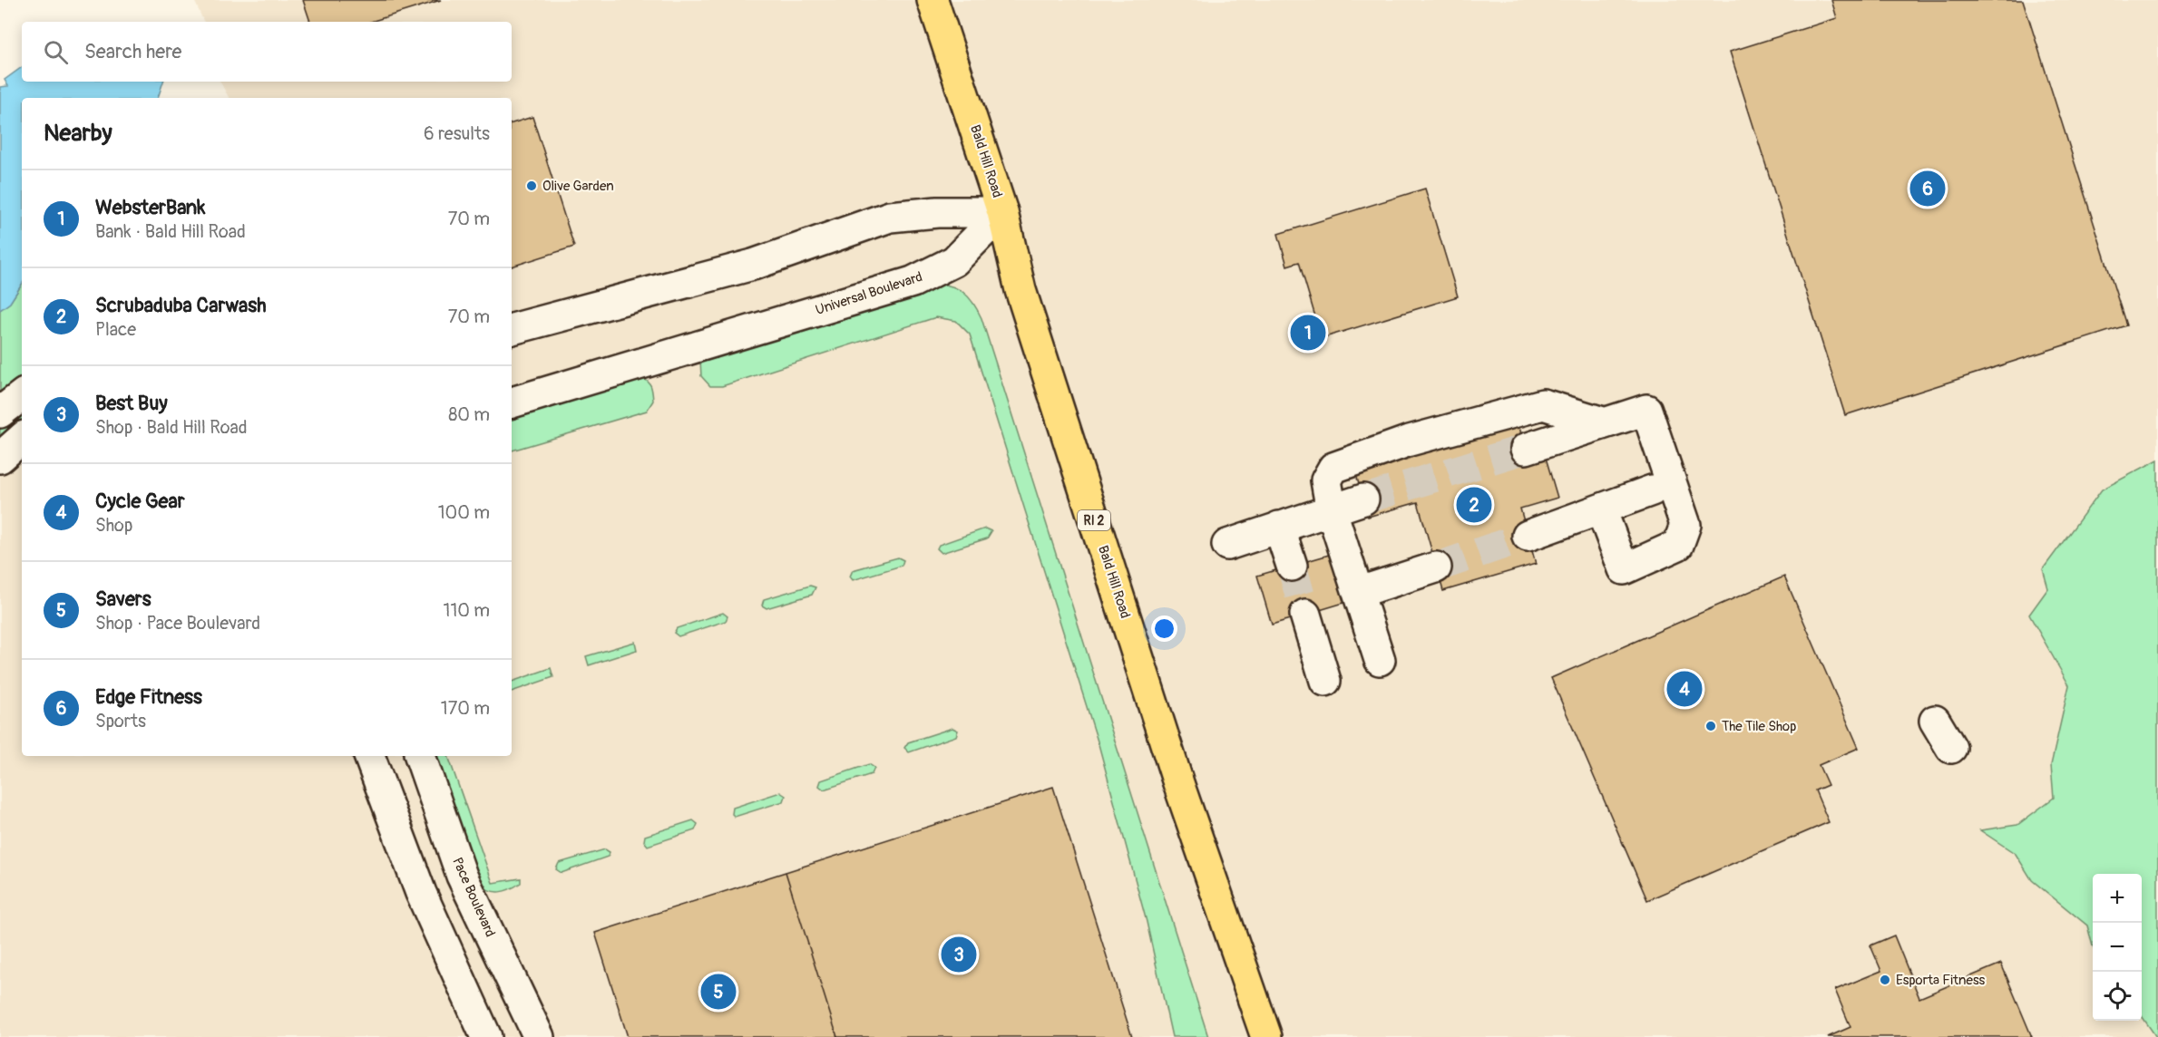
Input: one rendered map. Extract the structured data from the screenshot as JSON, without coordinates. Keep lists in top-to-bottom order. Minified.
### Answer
{"streets":{"main road":["Bald Hill Road","RI 2"],"street":["Universal Boulevard","Pace Boulevard"]},"crossings":[["Bald Hill Road","Universal Boulevard"]],"places":["Olive Garden","The Tile Shop","Esporta Fitness"],"page":{"search":"Search here","heading":["Nearby","6 results"],"pins":["6","1","2","4","3","5"],"list":[{"mark":"1","name":"WebsterBank","note":"Bank · Bald Hill Road","value":"70 m"},{"mark":"2","name":"Scrubaduba Carwash","note":"Place","value":"70 m"},{"mark":"3","name":"Best Buy","note":"Shop · Bald Hill Road","value":"80 m"},{"mark":"4","name":"Cycle Gear","note":"Shop","value":"100 m"},{"mark":"5","name":"Savers","note":"Shop · Pace Boulevard","value":"110 m"},{"mark":"6","name":"Edge Fitness","note":"Sports","value":"170 m"}],"map_buttons":["+","−"]}}
